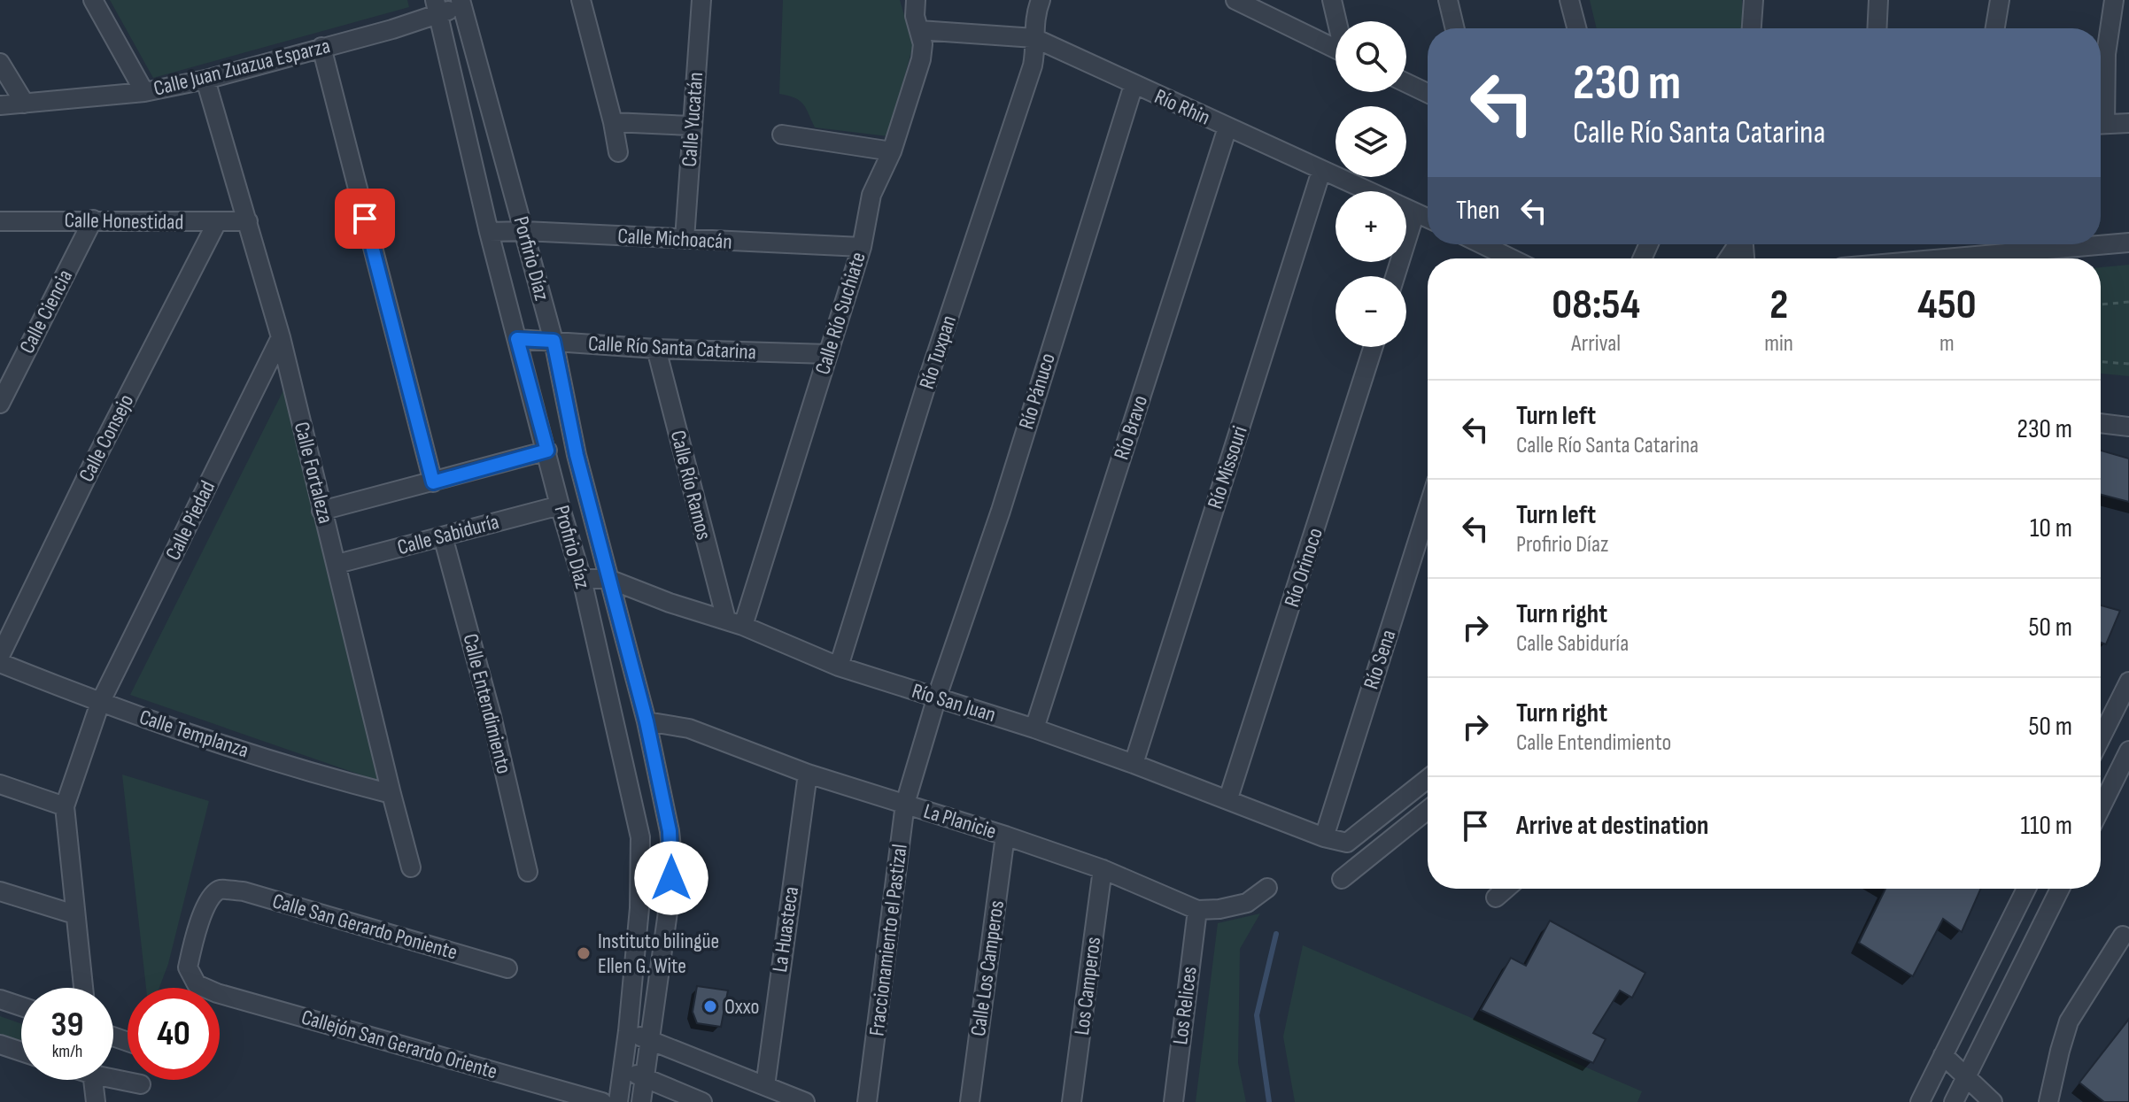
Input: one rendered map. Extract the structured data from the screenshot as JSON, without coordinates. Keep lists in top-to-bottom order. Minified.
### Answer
{"streets":{"street":["Calle Juan Zuazua Esparza","Río Rhin","Calle Yucatán","Calle Honestidad","Calle Michoacán","Porfirio Díaz","Calle Ciencia","Calle Río Suchiate","Calle Río Santa Catarina","Río Tuxpan","Río Pánuco","Río Bravo","Calle Consejo","Río Missouri","Calle Fortaleza","Calle Río Ramos","Calle Piedad","Calle Sabiduría","Profirio Díaz","Río Orinoco","Río Sena","Río San Juan","Calle Entendimiento","Calle Templanza","La Planicie","Calle San Gerardo Poniente","La Huasteca","Fraccionamiento el Pastizal","Calle Los Camperos","Los Camperos","Los Relices","Callejón San Gerardo Oriente"]},"crossings":[["Calle Juan Zuazua Esparza","Porfirio Díaz"],["Calle Juan Zuazua Esparza","Calle Fortaleza"],["Calle Juan Zuazua Esparza","Profirio Díaz"],["Río Rhin","Calle Río Suchiate"],["Río Rhin","Río Tuxpan"],["Río Rhin","Río Pánuco"],["Río Rhin","Río Bravo"],["Río Rhin","Río Missouri"],["Calle Yucatán","Calle Michoacán"],["Calle Honestidad","Calle Ciencia"],["Calle Honestidad","Calle Consejo"],["Calle Honestidad","Calle Fortaleza"],["Calle Michoacán","Porfirio Díaz"],["Calle Michoacán","Calle Río Suchiate"],["Calle Michoacán","Profirio Díaz"],["Porfirio Díaz","Calle Río Santa Catarina"],["Porfirio Díaz","Río San Juan"],["Porfirio Díaz","La Planicie"],["Calle Río Suchiate","Calle Río Santa Catarina"],["Calle Río Suchiate","Calle Río Ramos"],["Calle Río Suchiate","Río San Juan"],["Calle Río Santa Catarina","Calle Río Ramos"],["Calle Río Santa Catarina","Profirio Díaz"],["Río Tuxpan","Río San Juan"],["Río Pánuco","Río San Juan"],["Río Pánuco","Fraccionamiento el Pastizal"],["Río Bravo","Río San Juan"],["Río Missouri","Río San Juan"],["Calle Fortaleza","Calle Piedad"],["Calle Fortaleza","Calle Sabiduría"],["Calle Fortaleza","Calle Templanza"],["Calle Río Ramos","Río San Juan"],["Calle Piedad","Calle Templanza"],["Calle Sabiduría","Profirio Díaz"],["Calle Sabiduría","Calle Entendimiento"],["Profirio Díaz","Río San Juan"],["Río Orinoco","Río San Juan"],["Río Sena","Río San Juan"],["Río San Juan","Fraccionamiento el Pastizal"],["La Planicie","La Huasteca"],["La Planicie","Fraccionamiento el Pastizal"],["La Planicie","Calle Los Camperos"],["La Planicie","Los Camperos"],["La Planicie","Los Relices"],["Calle San Gerardo Poniente","Callejón San Gerardo Oriente"]],"places":["Instituto bilingüe Ellen G. Wite","Oxxo"],"page":{"map_buttons":["+","−"],"turn":["230 m","Calle Río Santa Catarina"],"then":"Then","eta":["08:54","Arrival","2","min","450","m"],"list":[{"name":"Turn left","note":"Calle Río Santa Catarina","value":"230 m"},{"name":"Turn left","note":"Profirio Díaz","value":"10 m"},{"name":"Turn right","note":"Calle Sabiduría","value":"50 m"},{"name":"Turn right","note":"Calle Entendimiento","value":"50 m"},{"name":"Arrive at destination","value":"110 m"}],"speed":"39 km/h","limit":"40"}}
